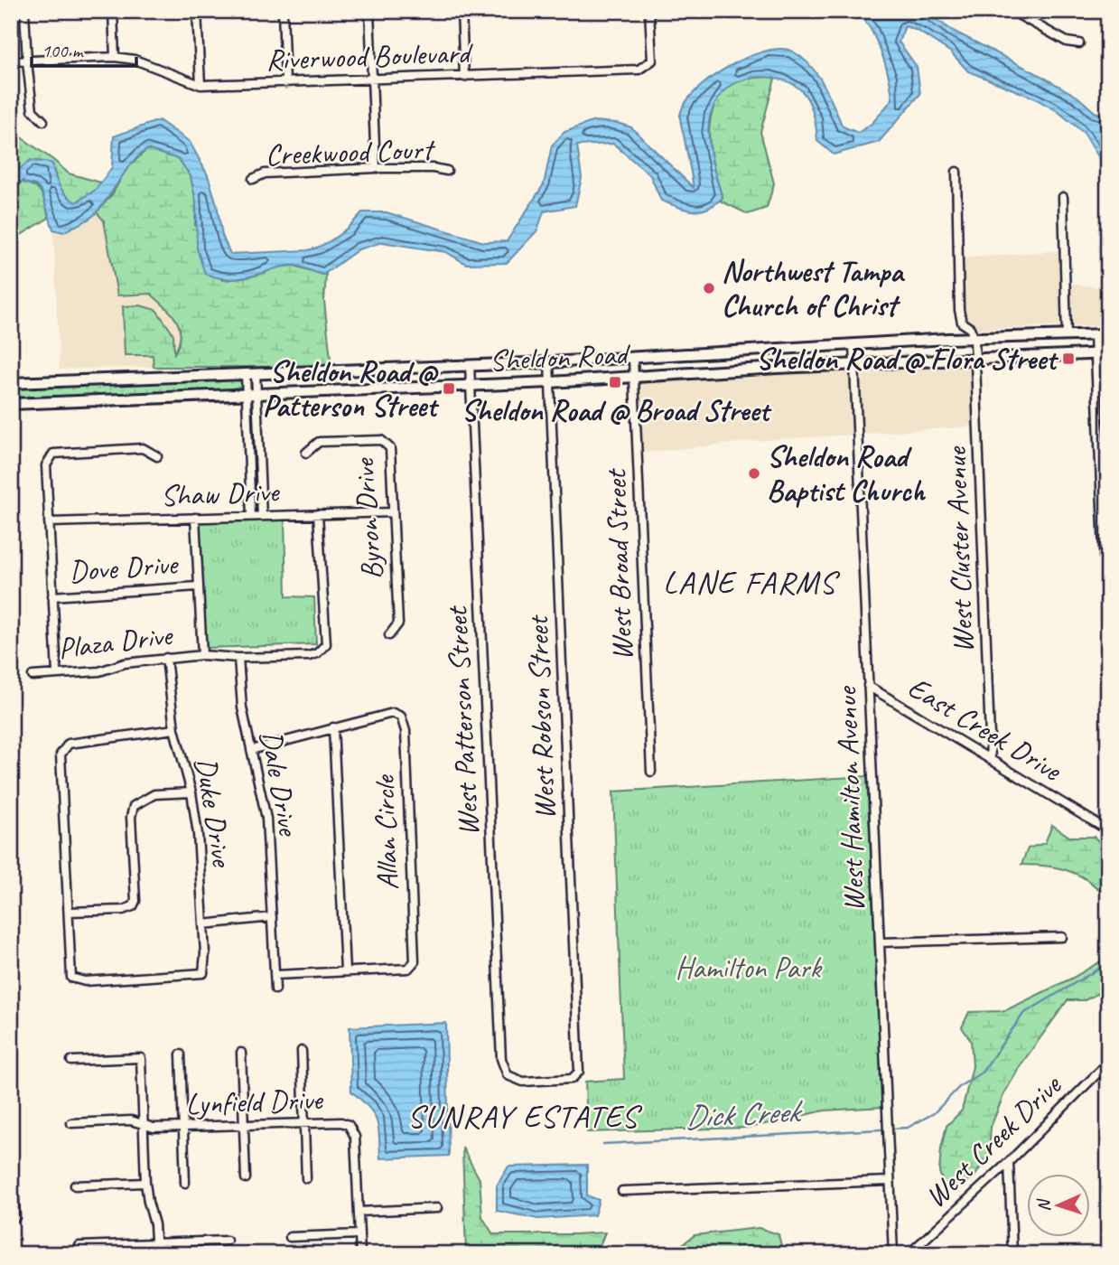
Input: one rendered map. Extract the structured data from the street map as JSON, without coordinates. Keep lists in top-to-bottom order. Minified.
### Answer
{"streets":{"main road":["Sheldon Road"],"street":["Riverwood Boulevard","Creekwood Court","Shaw Drive","Byron Drive","West Cluster Avenue","West Broad Street","Dove Drive","Plaza Drive","West Robson Street","West Patterson Street","East Creek Drive","Dale Drive","West Hamilton Avenue","Duke Drive","Allan Circle","Lynfield Drive","West Creek Drive"]},"crossings":[["Sheldon Road","West Cluster Avenue"],["Sheldon Road","West Broad Street"],["Sheldon Road","West Robson Street"],["Sheldon Road","West Patterson Street"],["Sheldon Road","West Hamilton Avenue"],["Shaw Drive","Byron Drive"],["Shaw Drive","Plaza Drive"],["West Cluster Avenue","East Creek Drive"],["Plaza Drive","Dale Drive"],["Plaza Drive","Duke Drive"],["West Robson Street","West Patterson Street"],["East Creek Drive","West Hamilton Avenue"],["Dale Drive","Allan Circle"],["West Hamilton Avenue","West Creek Drive"]],"districts":["LANE FARMS","SUNRAY ESTATES"],"water":["Dick Creek"],"parks":["Hamilton Park"],"places":{"other":["Northwest Tampa Church of Christ","Sheldon Road Baptist Church"],"transit":["Sheldon Road @ Flora Street","Sheldon Road @ Broad Street","Sheldon Road @ Patterson Street"]},"scale_bar":"100 m","north":"left"}
